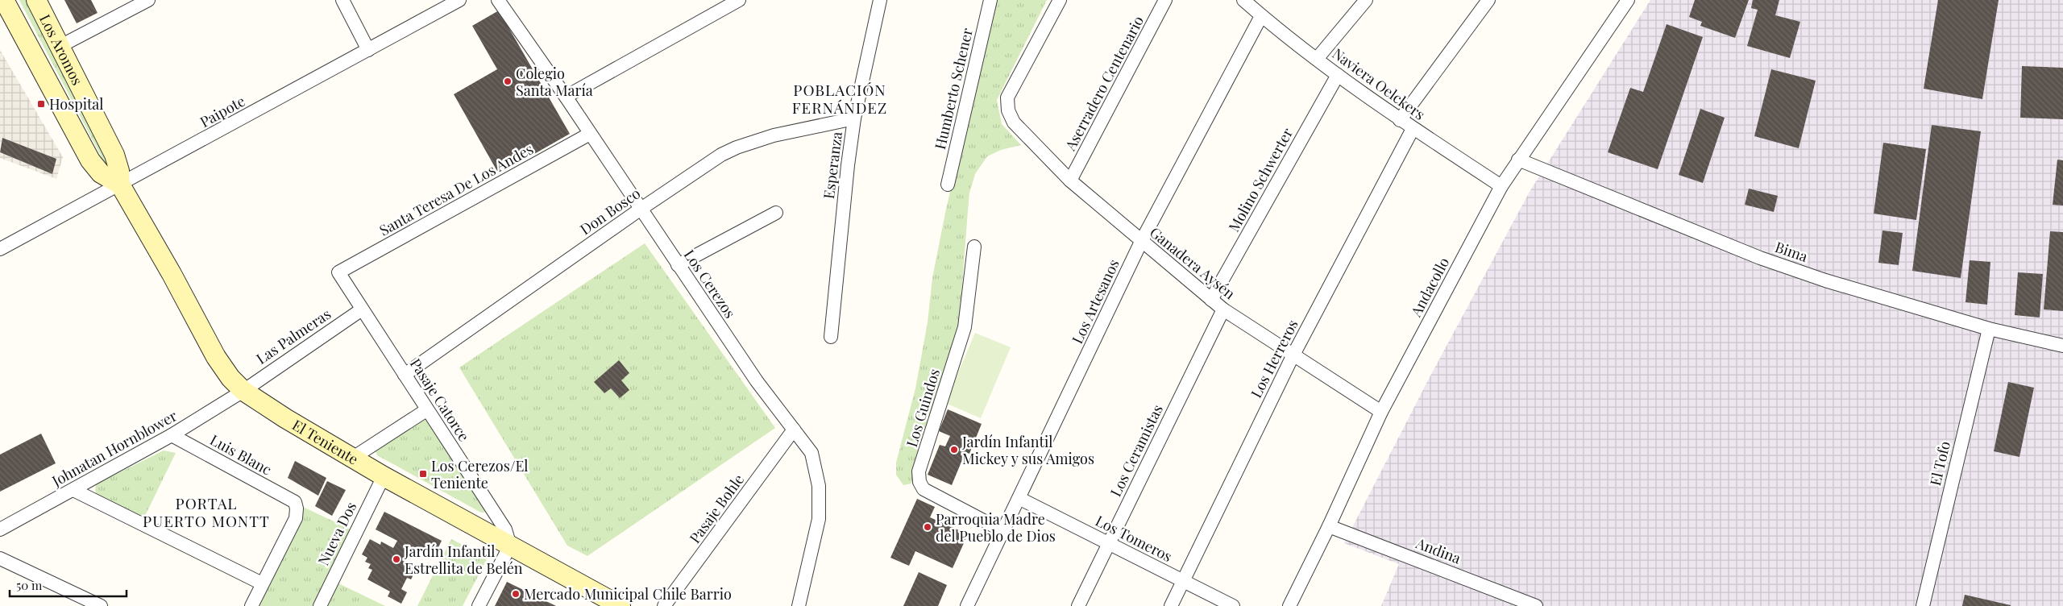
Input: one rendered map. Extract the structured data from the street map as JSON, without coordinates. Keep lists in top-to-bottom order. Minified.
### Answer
{"streets":{"main road":["Los Aromos","El Teniente"],"street":["Aserradero Centenario","Naviera Oelckers","Humberto Schener","Paipote","Esperanza","Molino Schwerter","Santa Teresa De Los Andes","Don Bosco","Bima","Ganadera Aysén","Los Cerezos","Andacollo","Los Artesanos","Las Palmeras","Los Herreros","Pasaje Catorce","Los Guindos","Johnatan Hornblower","Los Ceramistas","Luis Blanc","El Tofo","Pasaje Bohle","Nueva Dos","Los Tomeros","Andina"]},"crossings":[["Los Aromos","Paipote"],["Los Aromos","El Teniente"],["Aserradero Centenario","Ganadera Aysén"],["Naviera Oelckers","Molino Schwerter"],["Naviera Oelckers","Andacollo"],["Naviera Oelckers","Los Artesanos"],["Naviera Oelckers","Los Herreros"],["Paipote","El Teniente"],["Esperanza","Don Bosco"],["Molino Schwerter","Ganadera Aysén"],["Santa Teresa De Los Andes","Los Cerezos"],["Santa Teresa De Los Andes","Pasaje Catorce"],["Don Bosco","Los Cerezos"],["Don Bosco","Pasaje Catorce"],["Bima","Andacollo"],["Bima","El Tofo"],["Ganadera Aysén","Andacollo"],["Ganadera Aysén","Los Artesanos"],["Ganadera Aysén","Los Herreros"],["Ganadera Aysén","Los Ceramistas"],["Los Cerezos","Pasaje Bohle"],["Andacollo","Andina"],["Los Artesanos","Los Guindos"],["Los Artesanos","Los Tomeros"],["Las Palmeras","Pasaje Catorce"],["Las Palmeras","El Teniente"],["Las Palmeras","Johnatan Hornblower"],["Los Herreros","Los Tomeros"],["Pasaje Catorce","El Teniente"],["El Teniente","Johnatan Hornblower"],["El Teniente","Nueva Dos"],["Johnatan Hornblower","Luis Blanc"],["Los Ceramistas","Los Tomeros"]],"districts":["POBLACIÓN FERNÁNDEZ","PORTAL PUERTO MONTT"],"places":{"other":["Colegio Santa María","Jardín Infantil Mickey y sus Amigos","Parroquia Madre del Pueblo de Dios","Jardín Infantil Estrellita de Belén","Mercado Municipal Chile Barrio"],"transit":["Hospital","Los Cerezos/El Teniente"]},"scale_bar":"50 m"}
